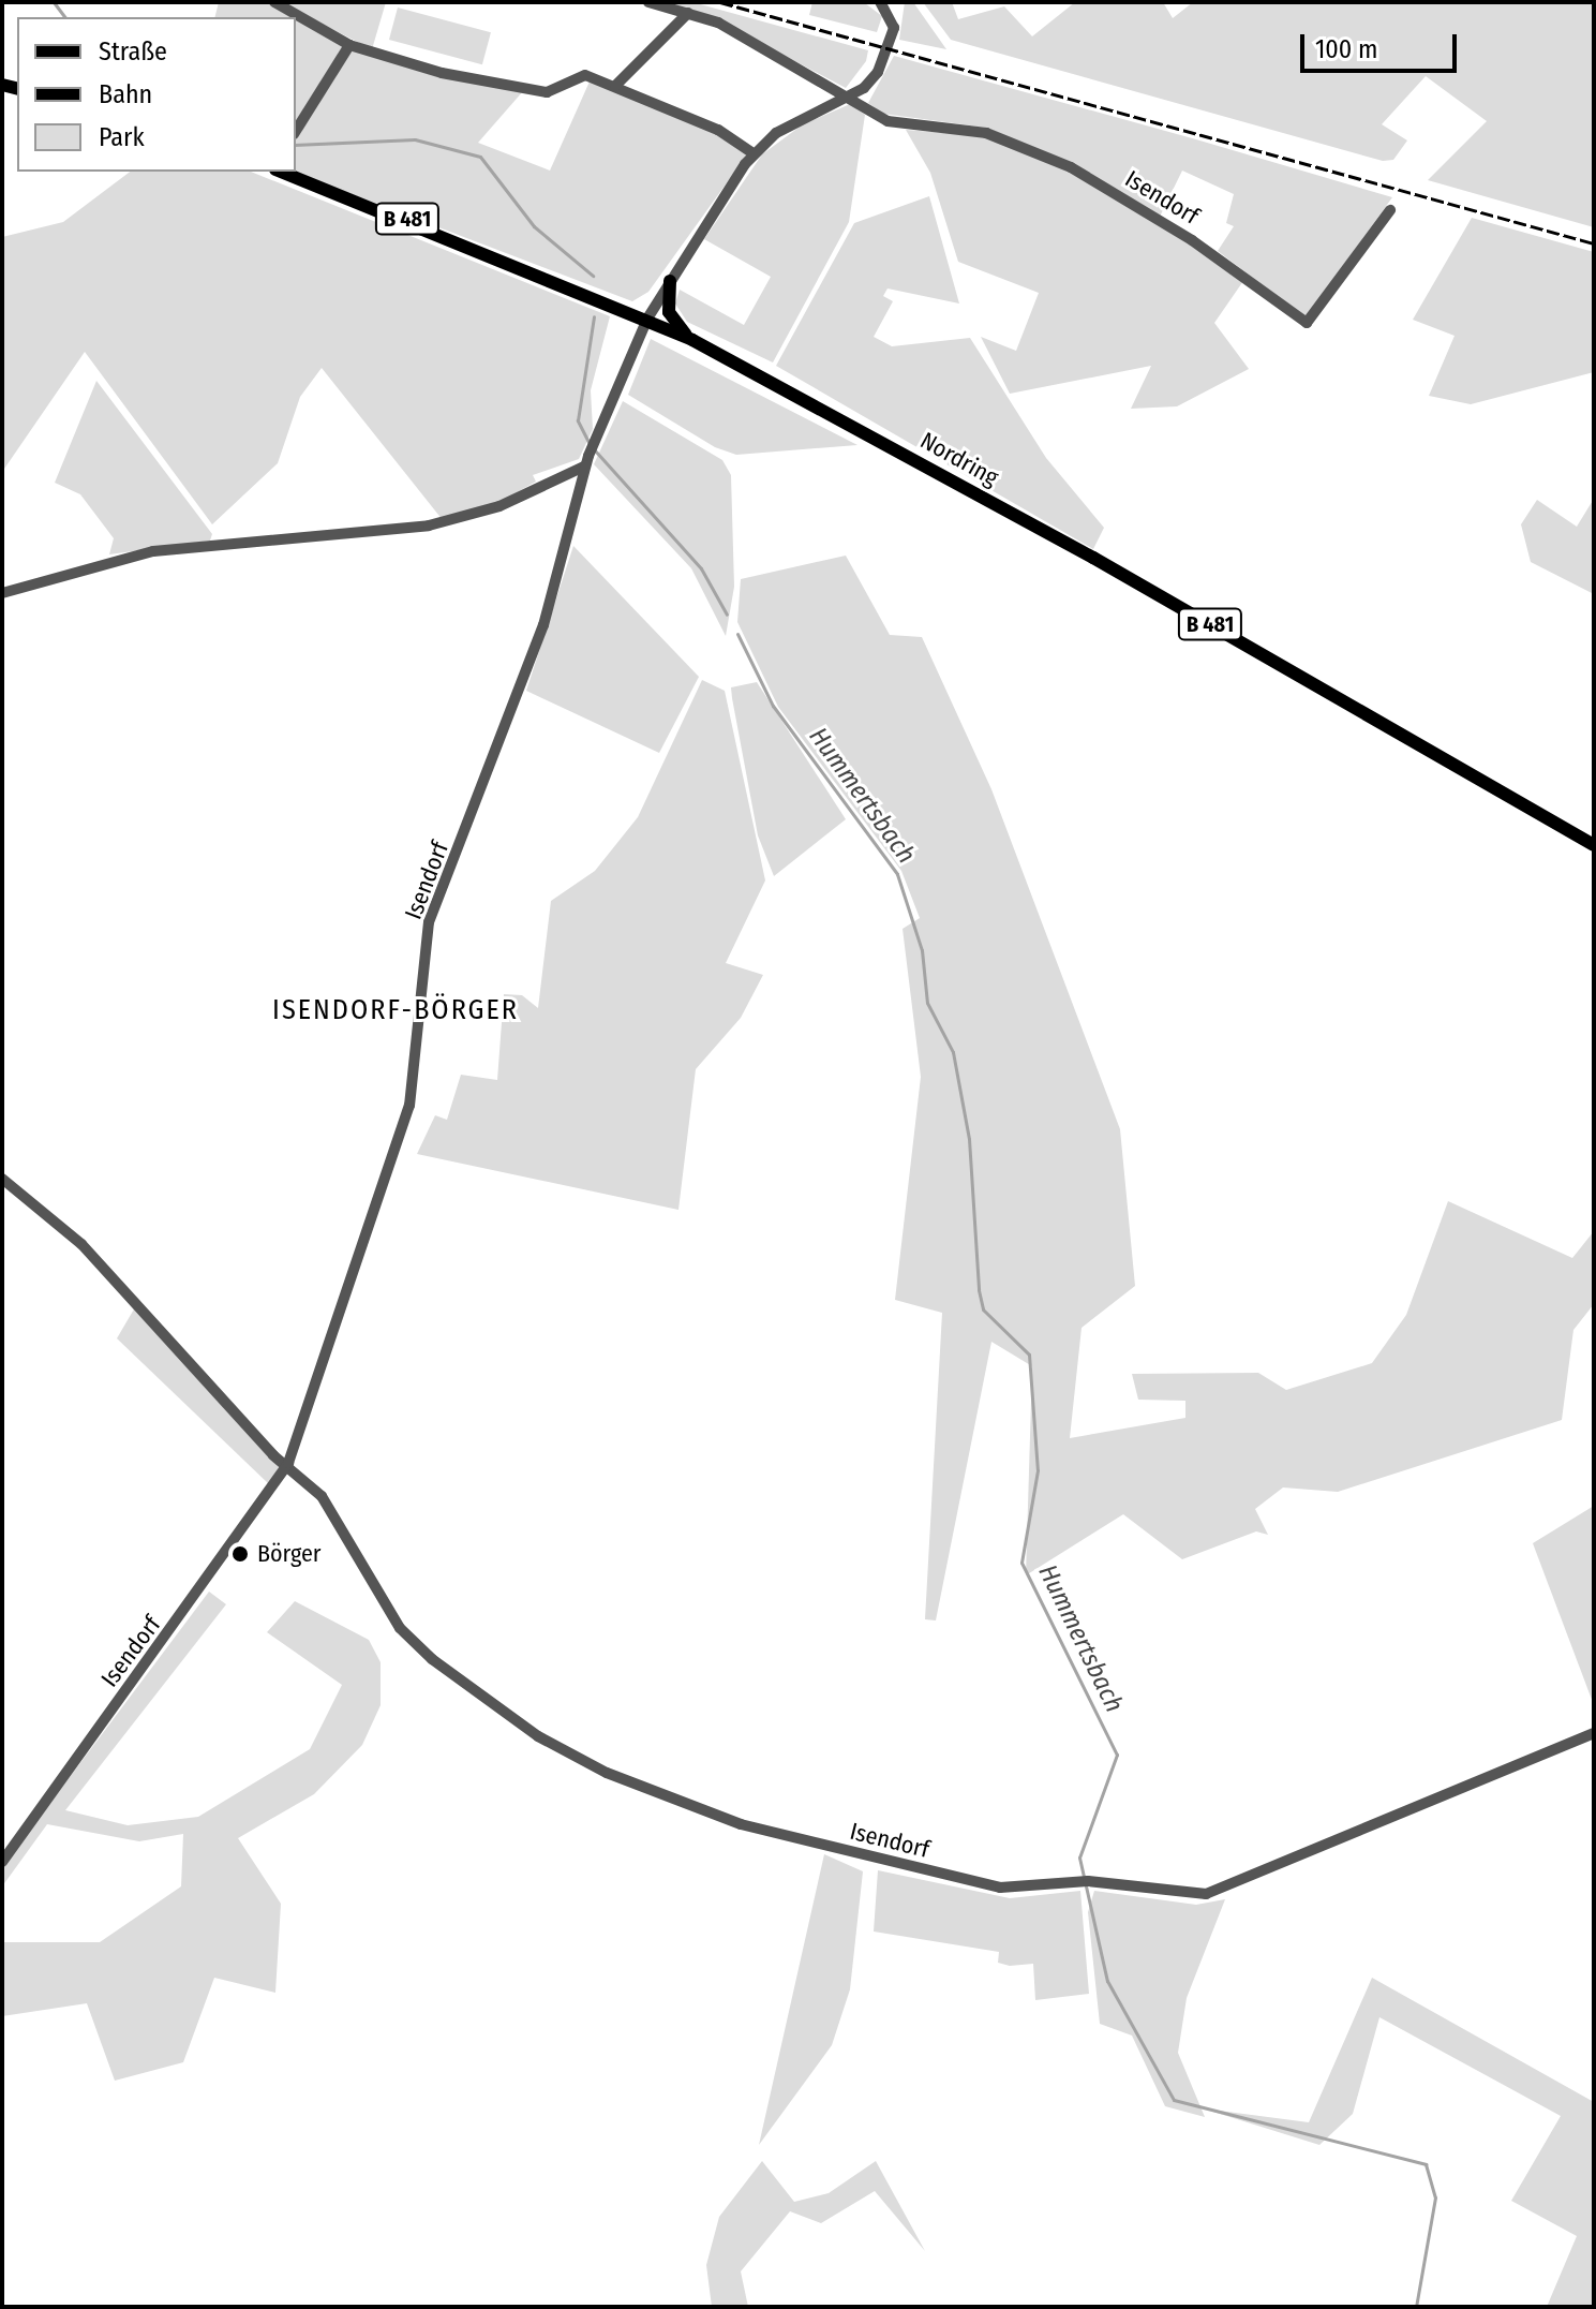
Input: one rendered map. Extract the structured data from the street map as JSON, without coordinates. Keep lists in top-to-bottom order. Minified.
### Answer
{"streets":{"main road":["B 481","Nordring"],"street":["Isendorf"]},"crossings":[["Isendorf","Nordring"]],"districts":["ISENDORF-BÖRGER"],"water":["Hummertsbach"],"places":["Börger"],"legend":["Straße","Bahn","Park"],"scale_bar":"100 m"}
